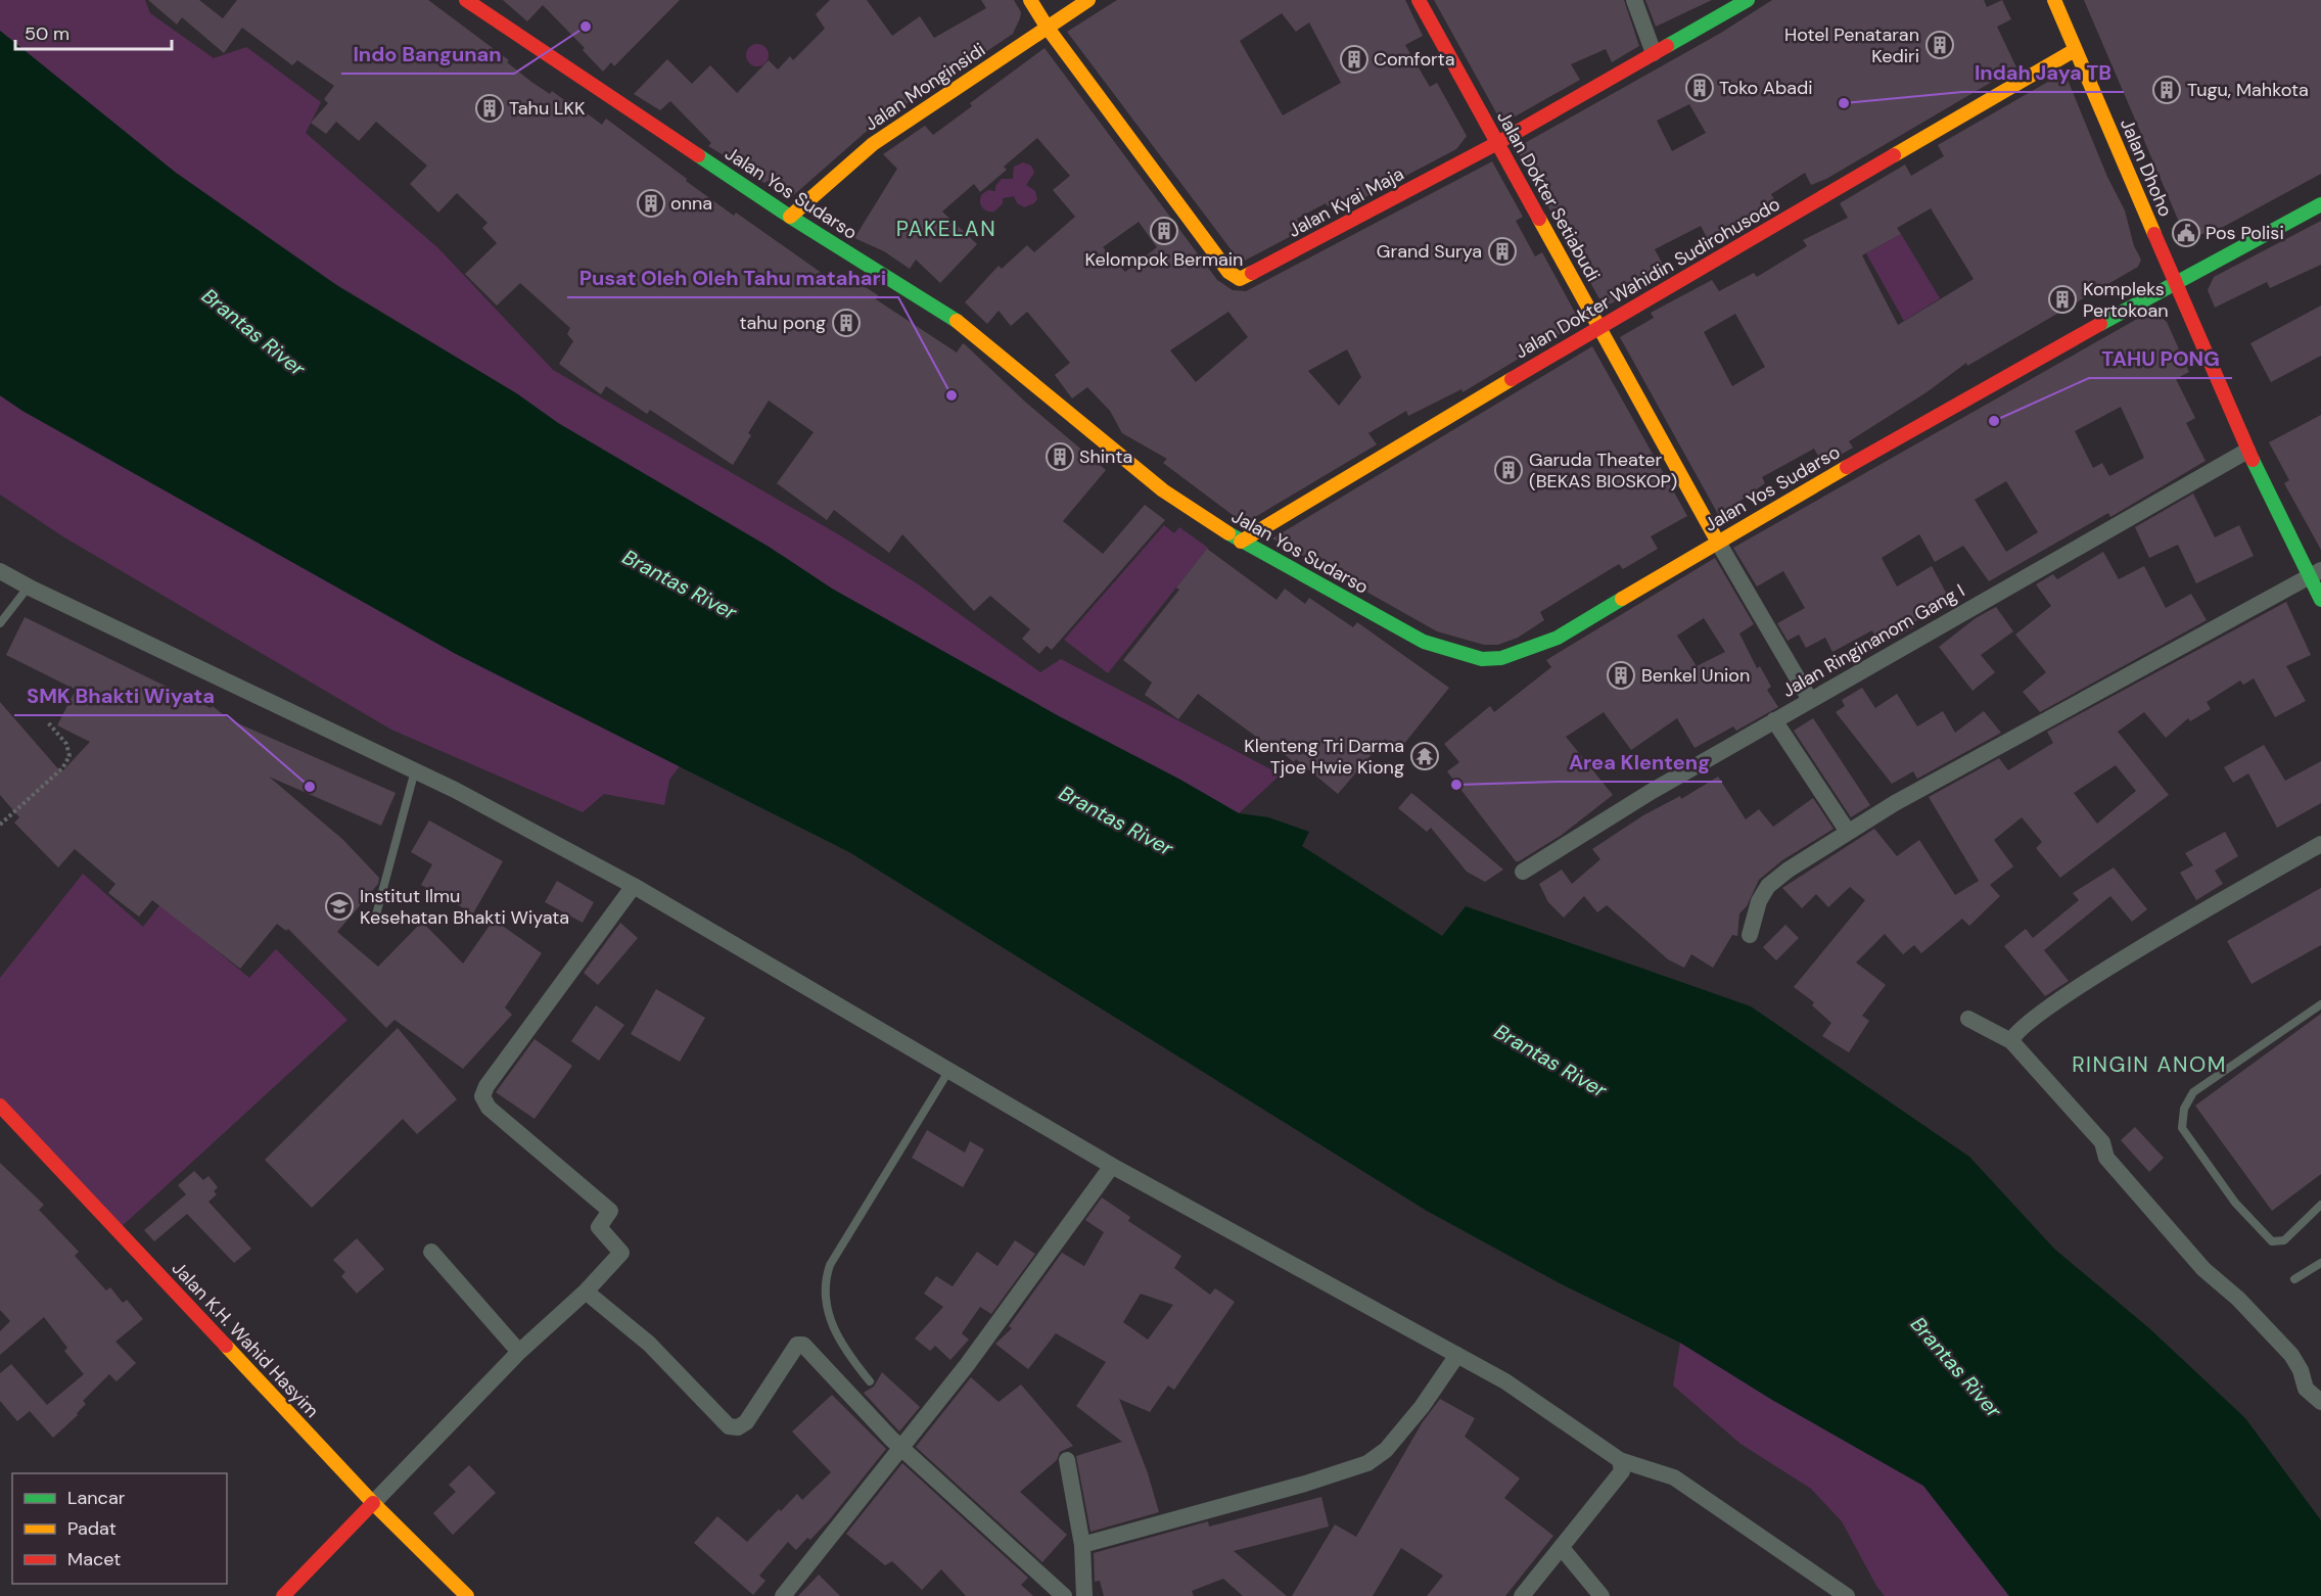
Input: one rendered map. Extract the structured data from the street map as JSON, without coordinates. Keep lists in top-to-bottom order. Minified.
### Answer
{"streets":{"main road":["Jalan Monginsidi","Jalan Dhoho","Jalan Yos Sudarso","Jalan Dokter Setiabudi","Jalan Kyai Maja","Jalan Dokter Wahidin Sudirohusodo","Jalan K.H. Wahid Hasyim"],"street":["Jalan Ringinanom Gang I"]},"crossings":[["Jalan Monginsidi","Jalan Yos Sudarso"],["Jalan Monginsidi","Jalan Kyai Maja"],["Jalan Dhoho","Jalan Yos Sudarso"],["Jalan Dhoho","Jalan Dokter Wahidin Sudirohusodo"],["Jalan Dhoho","Jalan Ringinanom Gang I"],["Jalan Yos Sudarso","Jalan Dokter Setiabudi"],["Jalan Yos Sudarso","Jalan Dokter Wahidin Sudirohusodo"],["Jalan Dokter Setiabudi","Jalan Kyai Maja"],["Jalan Dokter Setiabudi","Jalan Dokter Wahidin Sudirohusodo"]],"districts":["PAKELAN","RINGIN ANOM"],"water":["Brantas River"],"places":{"other":["Indo Bangunan","Indah Jaya TB","Pusat Oleh Oleh Tahu matahari","TAHU PONG","Area Klenteng","SMK Bhakti Wiyata"],"building":["Hotel Penataran Kediri","Comforta","Toko Abadi","Tugu, Mahkota","Tahu LKK","onna","Kelompok Bermain","Grand Surya","Kompleks Pertokoan","tahu pong","Shinta","Garuda Theater (BEKAS BIOSKOP)","Benkel Union"],"public building":["Pos Polisi"],"temple":["Klenteng Tri Darma Tjoe Hwie Kiong"],"school or university":["Institut Ilmu Kesehatan Bhakti Wiyata"]},"legend":["Lancar","Padat","Macet"],"scale_bar":"50 m"}
